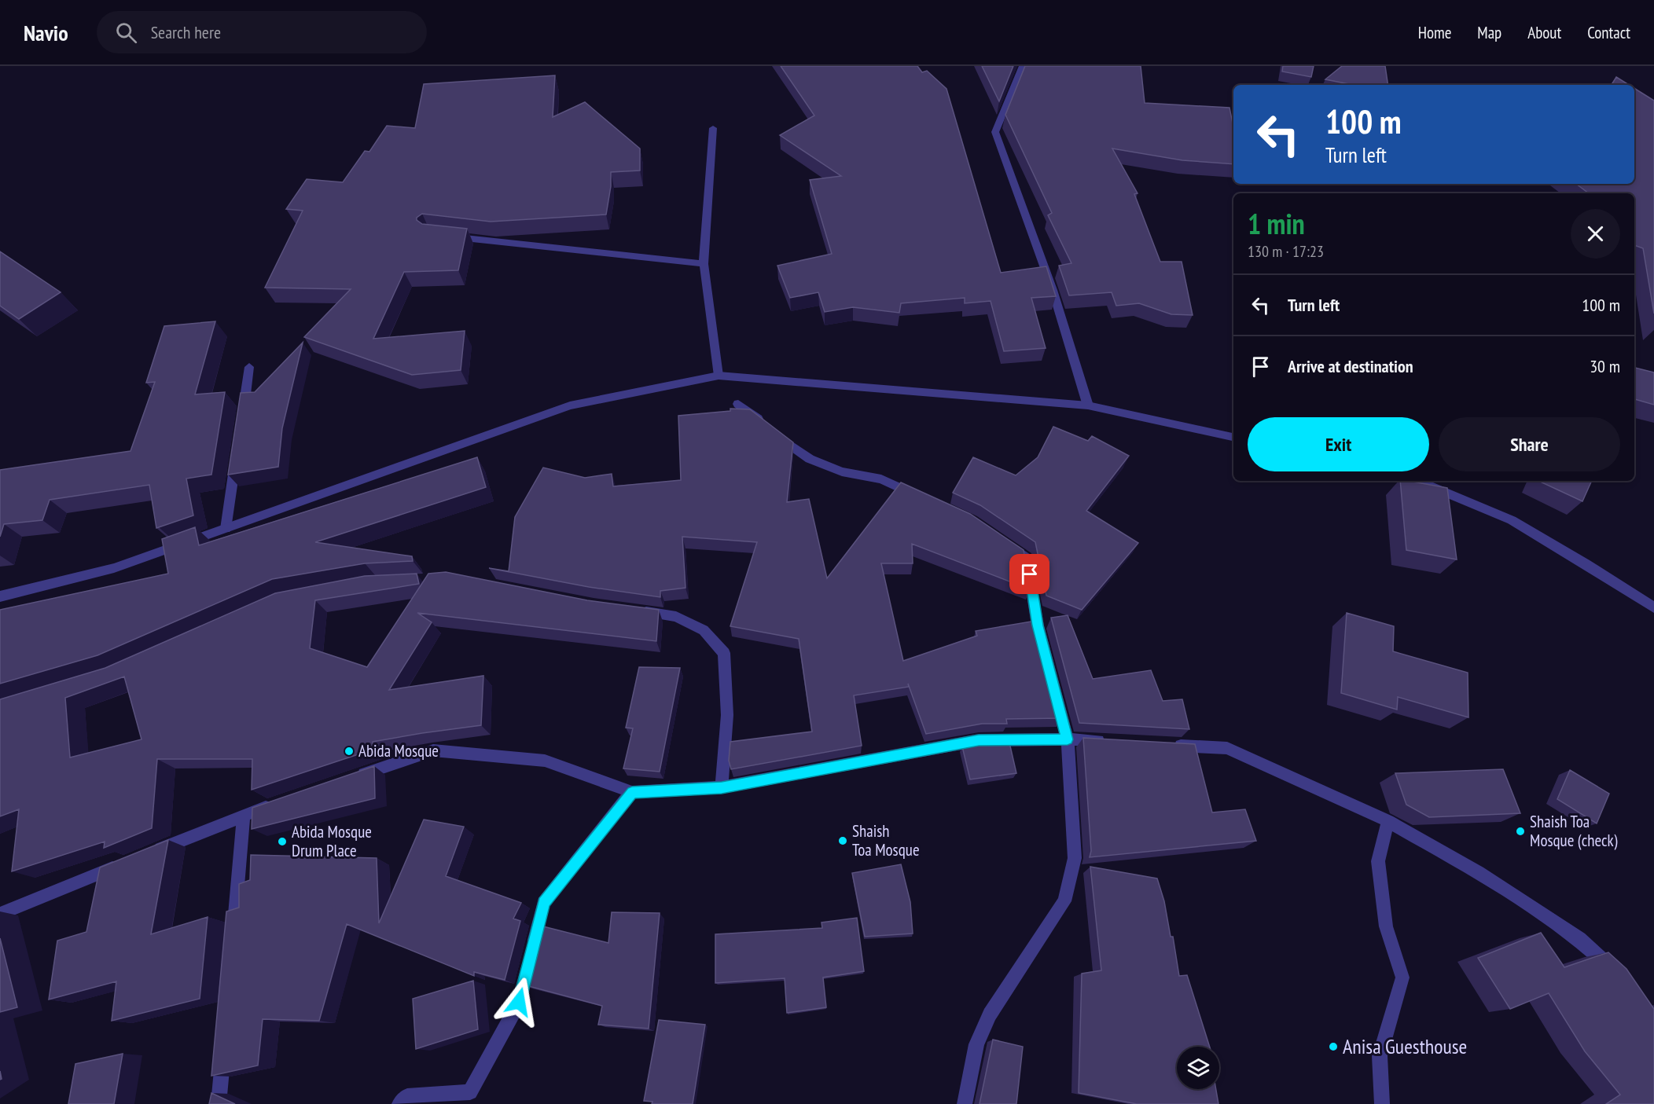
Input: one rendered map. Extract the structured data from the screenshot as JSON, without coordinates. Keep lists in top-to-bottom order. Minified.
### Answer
{"places":["Abida Mosque","Shaish Toa Mosque (check)","Shaish Toa Mosque","Abida Mosque Drum Place","Anisa Guesthouse"],"page":{"header":"Navio","search":"Search here","nav":["Home","Map","About","Contact"],"turn":["100 m","Turn left"],"heading":["1 min","130 m · 17:23"],"list":[{"name":"Turn left","value":"100 m"},{"name":"Arrive at destination","value":"30 m"}],"buttons":["Exit","Share"]}}
